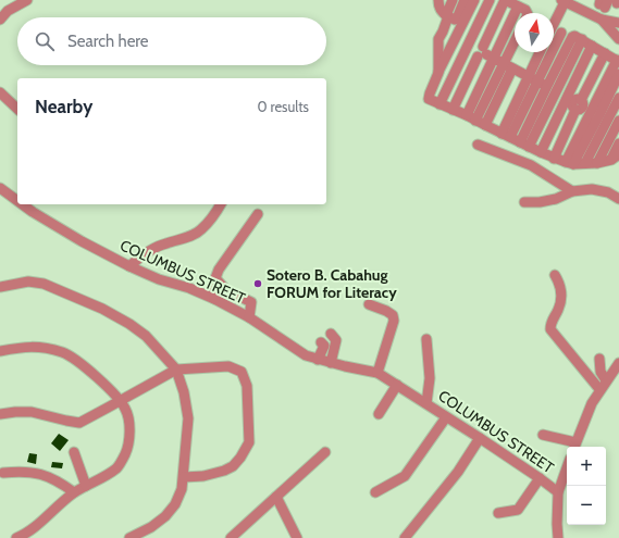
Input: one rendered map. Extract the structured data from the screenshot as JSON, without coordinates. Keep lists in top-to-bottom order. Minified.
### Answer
{"streets":{"street":["COLUMBUS STREET"]},"places":["Sotero B. Cabahug FORUM for Literacy"],"north":"top","page":{"search":"Search here","heading":["Nearby","0 results"],"map_buttons":["+","−"]}}
